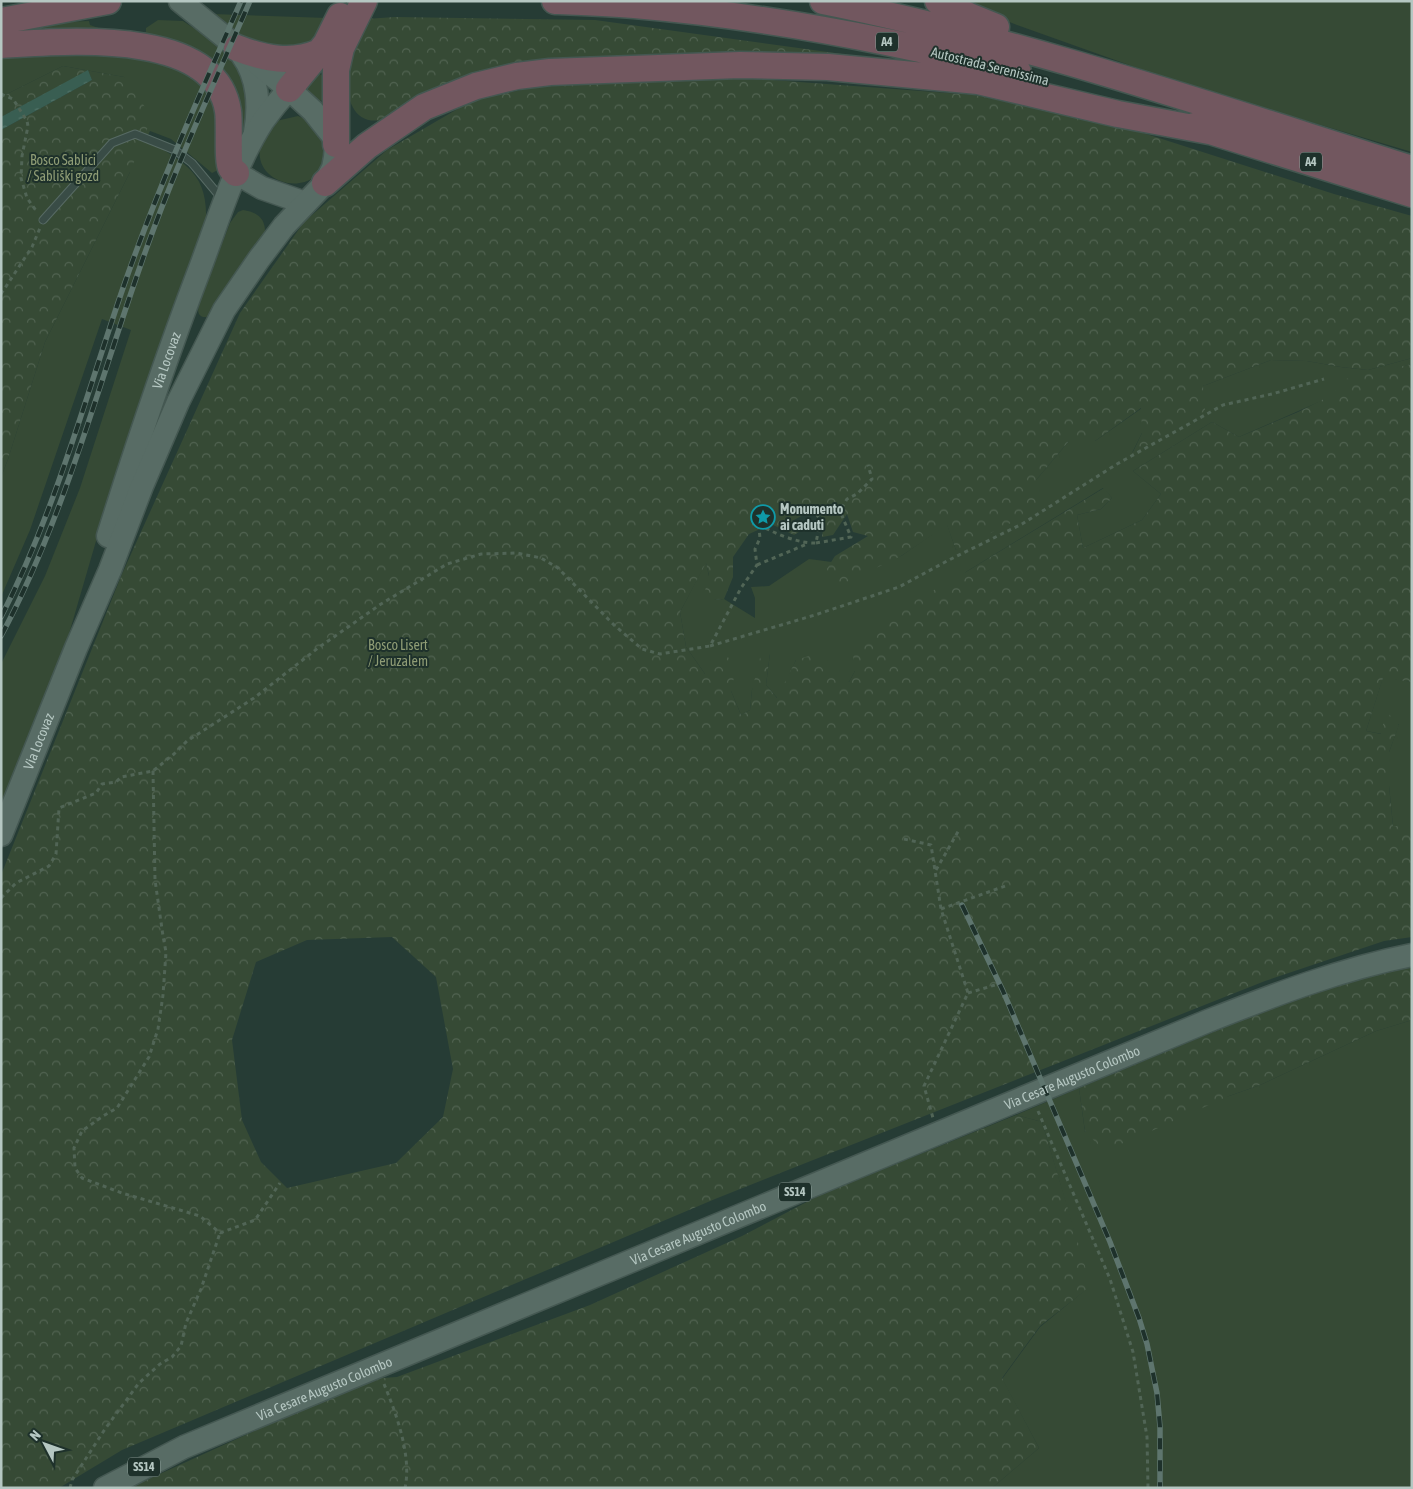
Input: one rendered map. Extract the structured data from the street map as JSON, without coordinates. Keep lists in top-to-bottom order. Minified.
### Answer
{"streets":{"highway":["A4","Autostrada Serenissima"],"main road":["Via Locovaz","Via Cesare Augusto Colombo","SS14"]},"parks":["Bosco Sablici / Sabliški gozd","Bosco Lisert / Jeruzalem"],"places":{"place":["Monumento ai caduti"]},"north":"top left"}
